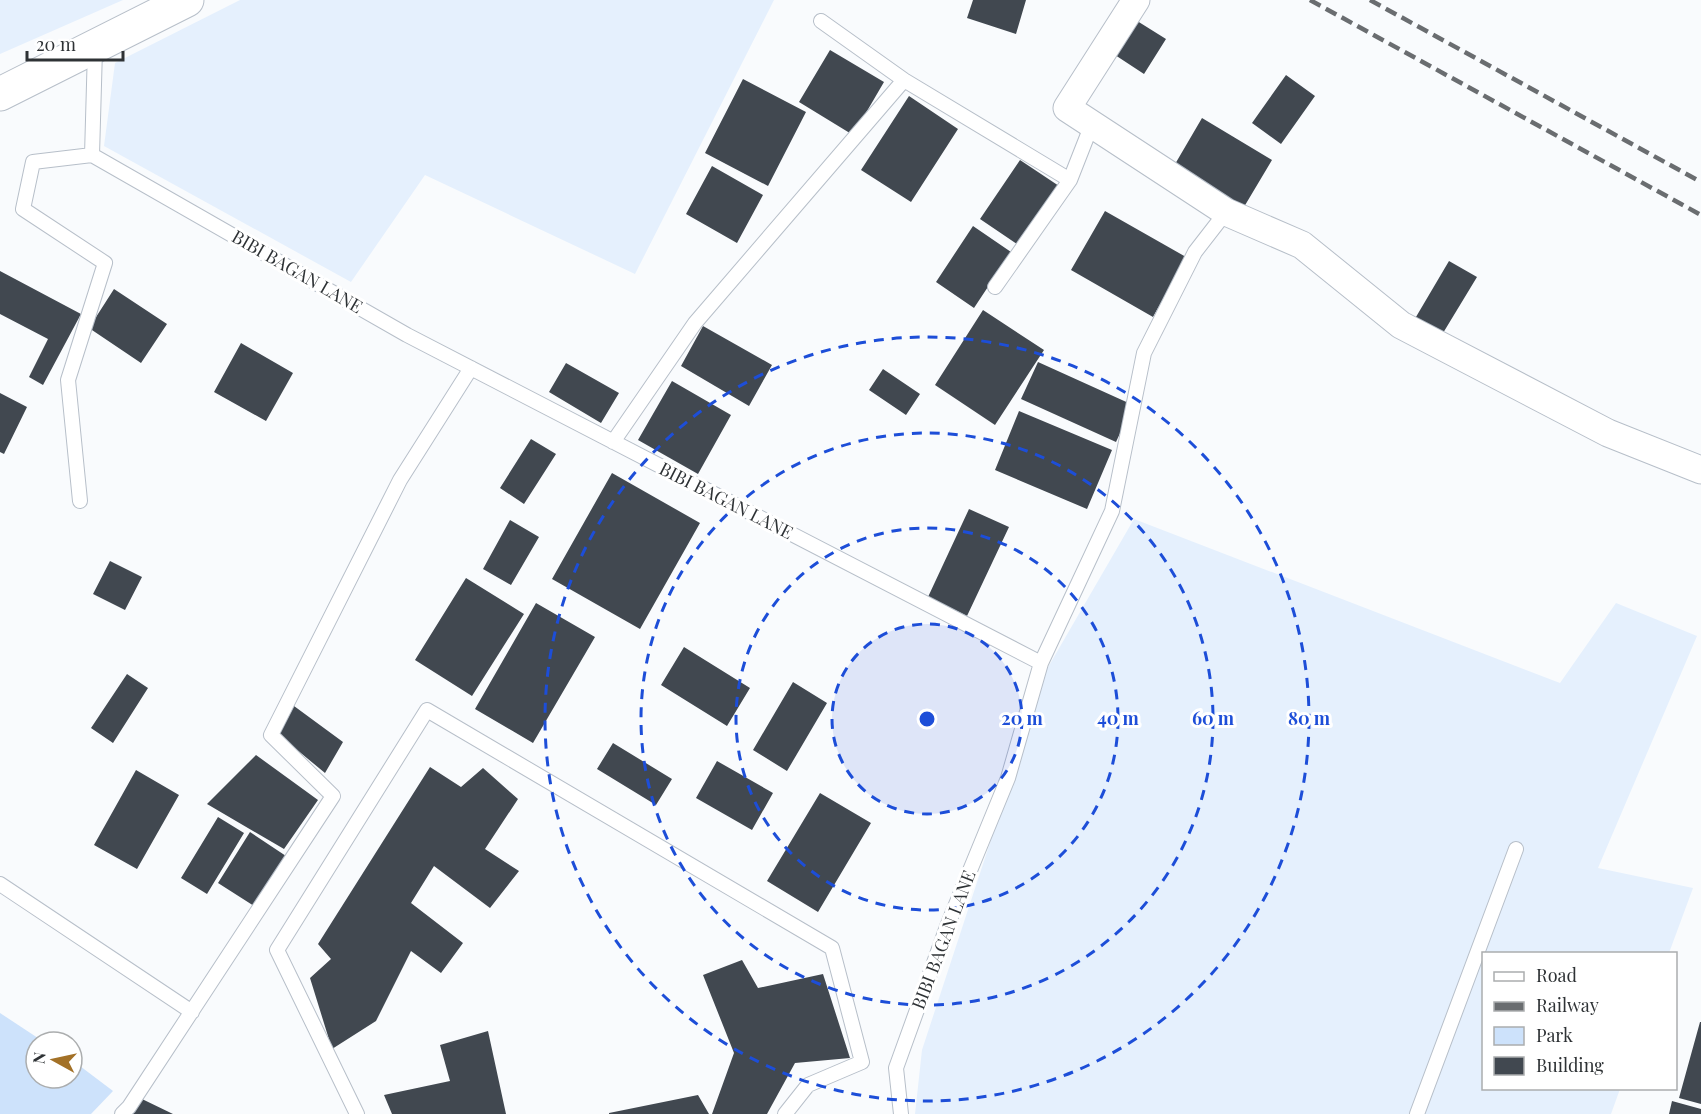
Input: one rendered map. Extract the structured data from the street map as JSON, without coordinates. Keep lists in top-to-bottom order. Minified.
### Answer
{"streets":{"lane":["BIBI BAGAN LANE"]},"legend":["Road","Railway","Park","Building"],"scale_bar":"20 m","north":"left","rings":["20 m","40 m","60 m","80 m"]}
